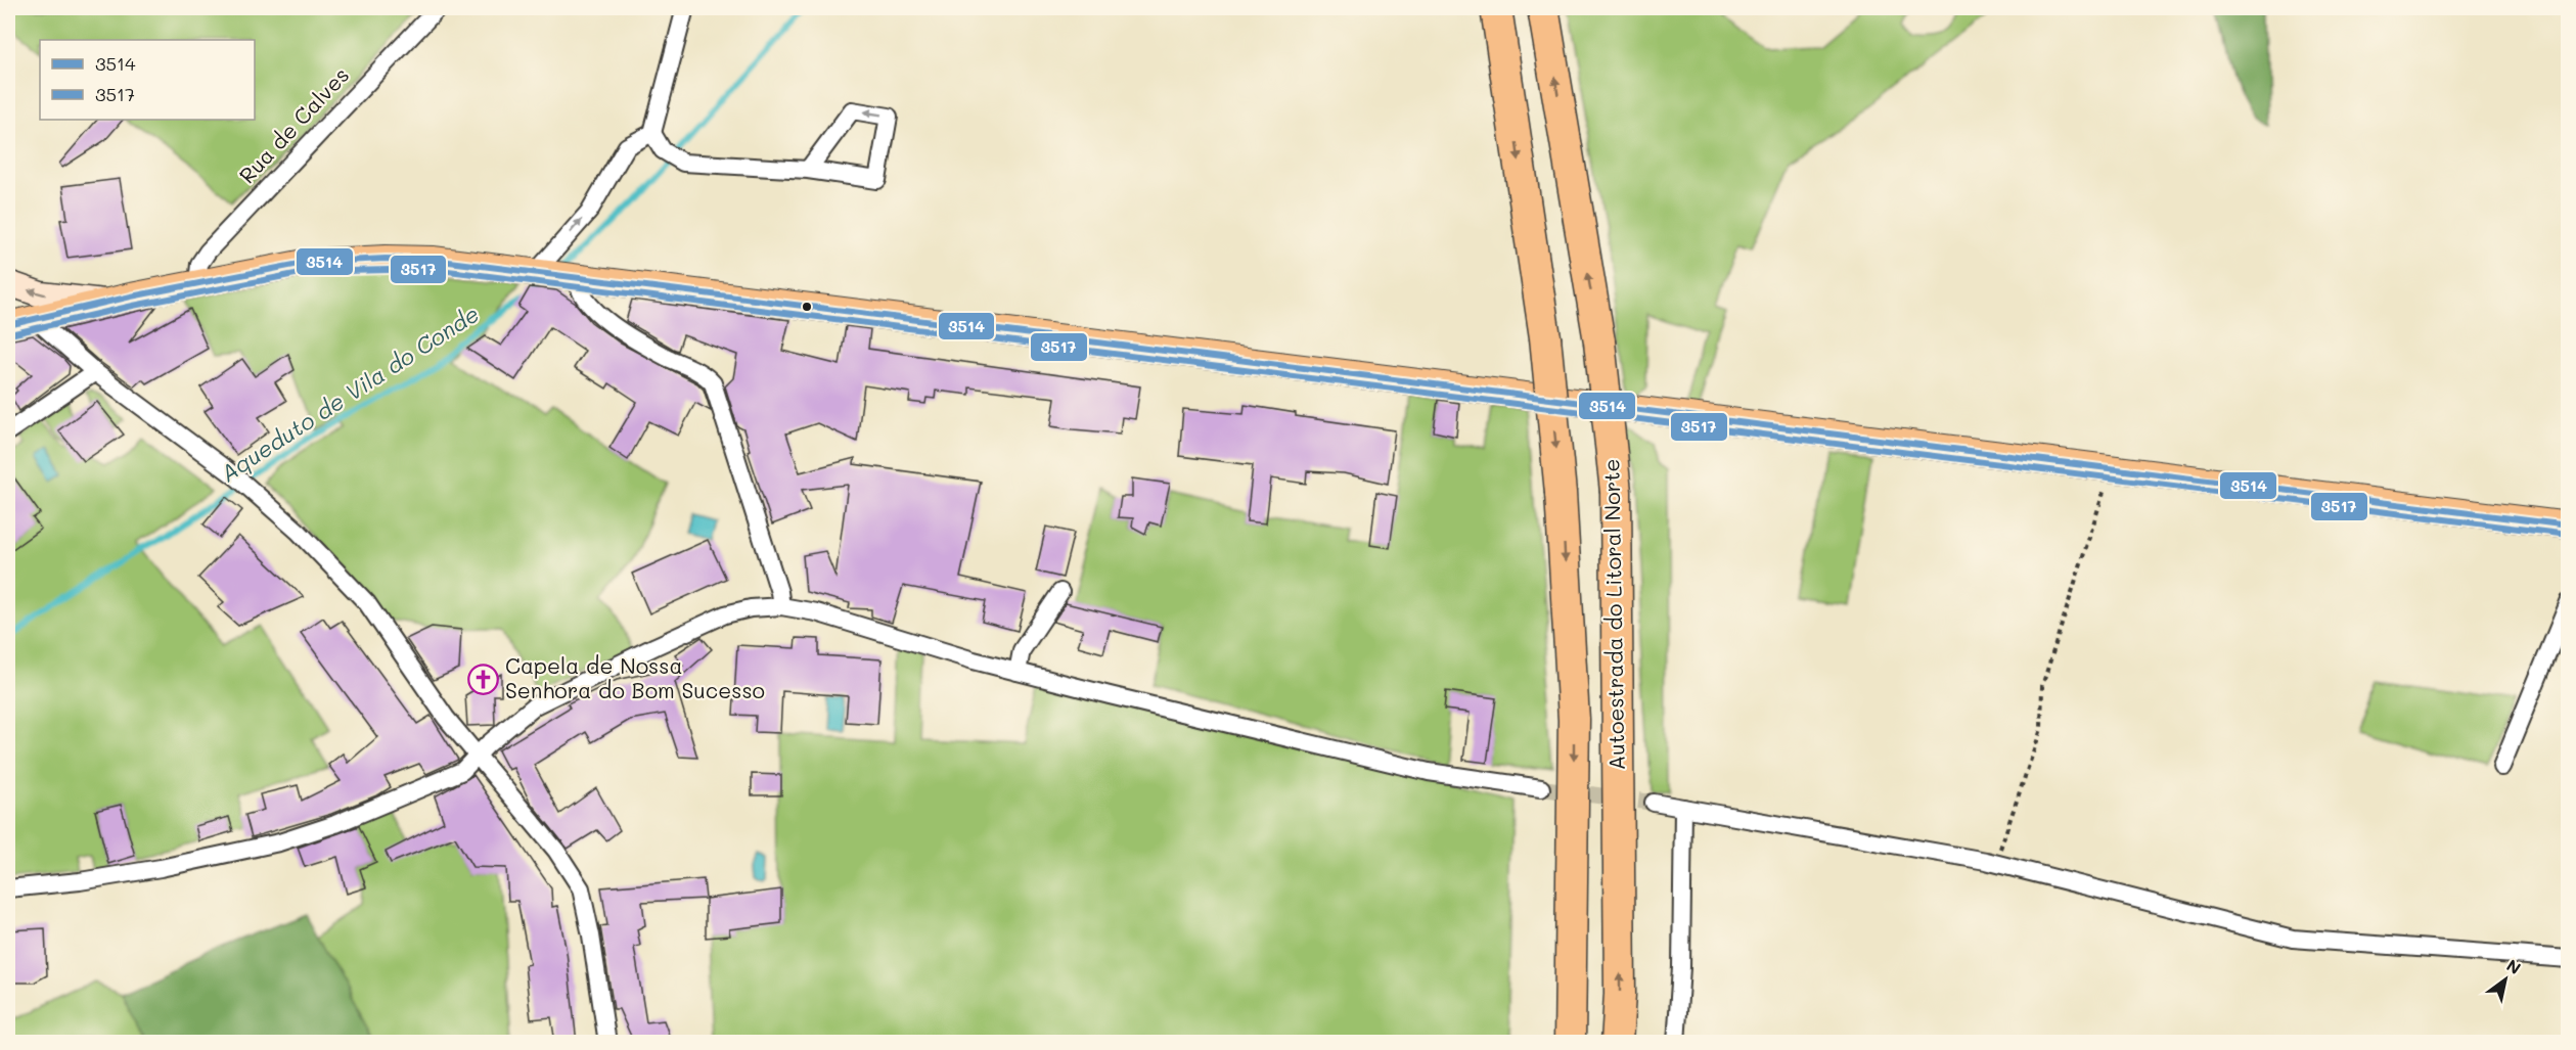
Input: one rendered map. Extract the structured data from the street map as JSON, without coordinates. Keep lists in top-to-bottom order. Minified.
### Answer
{"streets":{"highway":["Autoestrada do Litoral Norte"],"street":["Rua de Calves"]},"water":["Aqueduto de Vila do Conde"],"places":{"church":["Capela de Nossa Senhora do Bom Sucesso"]},"lines":["transit line 3514","transit line 3517"],"legend":["3514","3517"],"north":"top right"}
